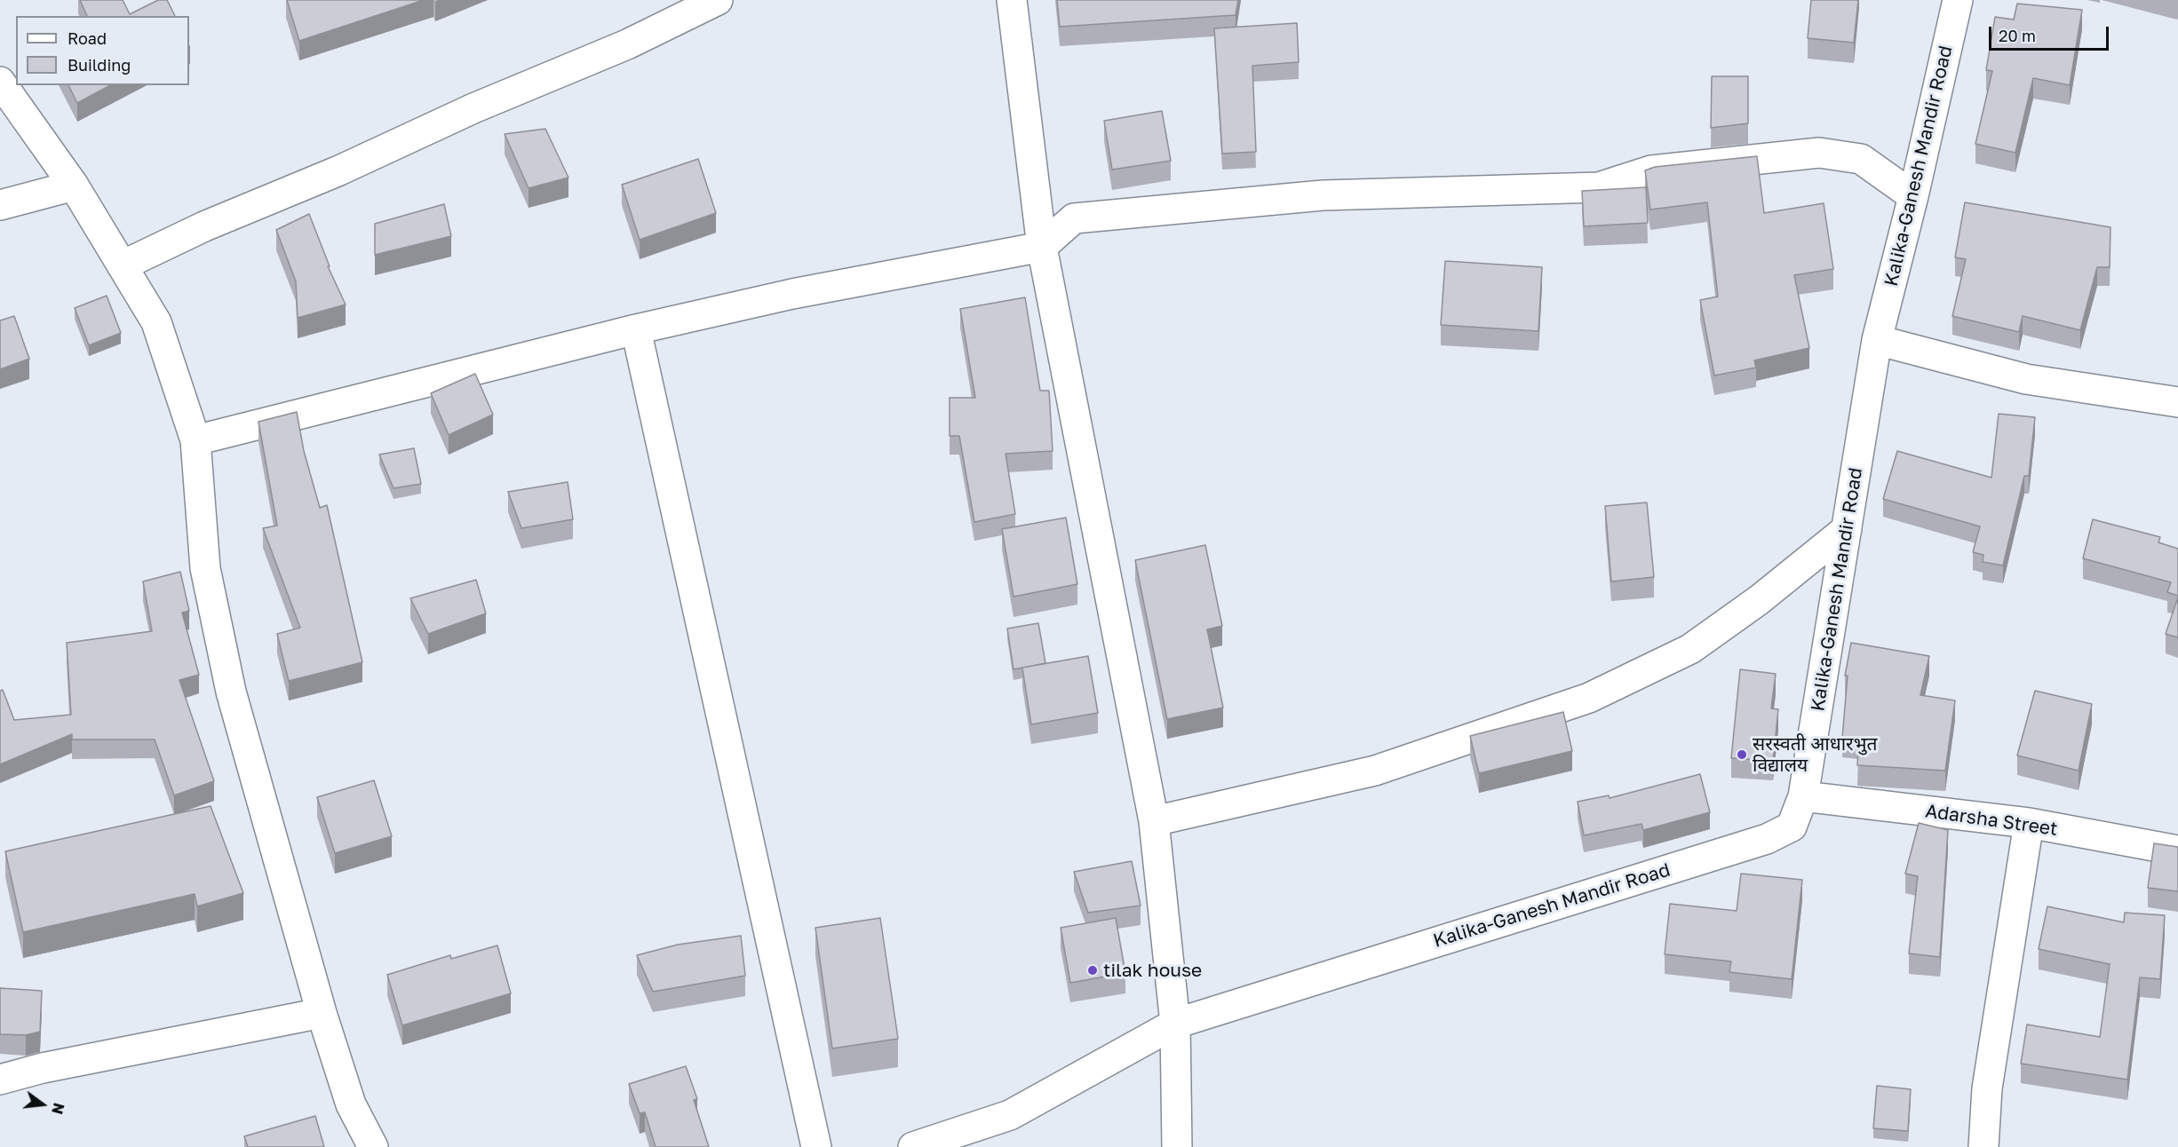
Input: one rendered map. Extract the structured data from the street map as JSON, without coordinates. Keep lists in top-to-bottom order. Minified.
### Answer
{"streets":{"street":["Kalika-Ganesh Mandir Road","Adarsha Street"]},"crossings":[["Kalika-Ganesh Mandir Road","Adarsha Street"]],"places":["सरस्वती आधारभुत विद्यालय","tilak house"],"legend":["Road","Building"],"scale_bar":"20 m","north":"right"}
